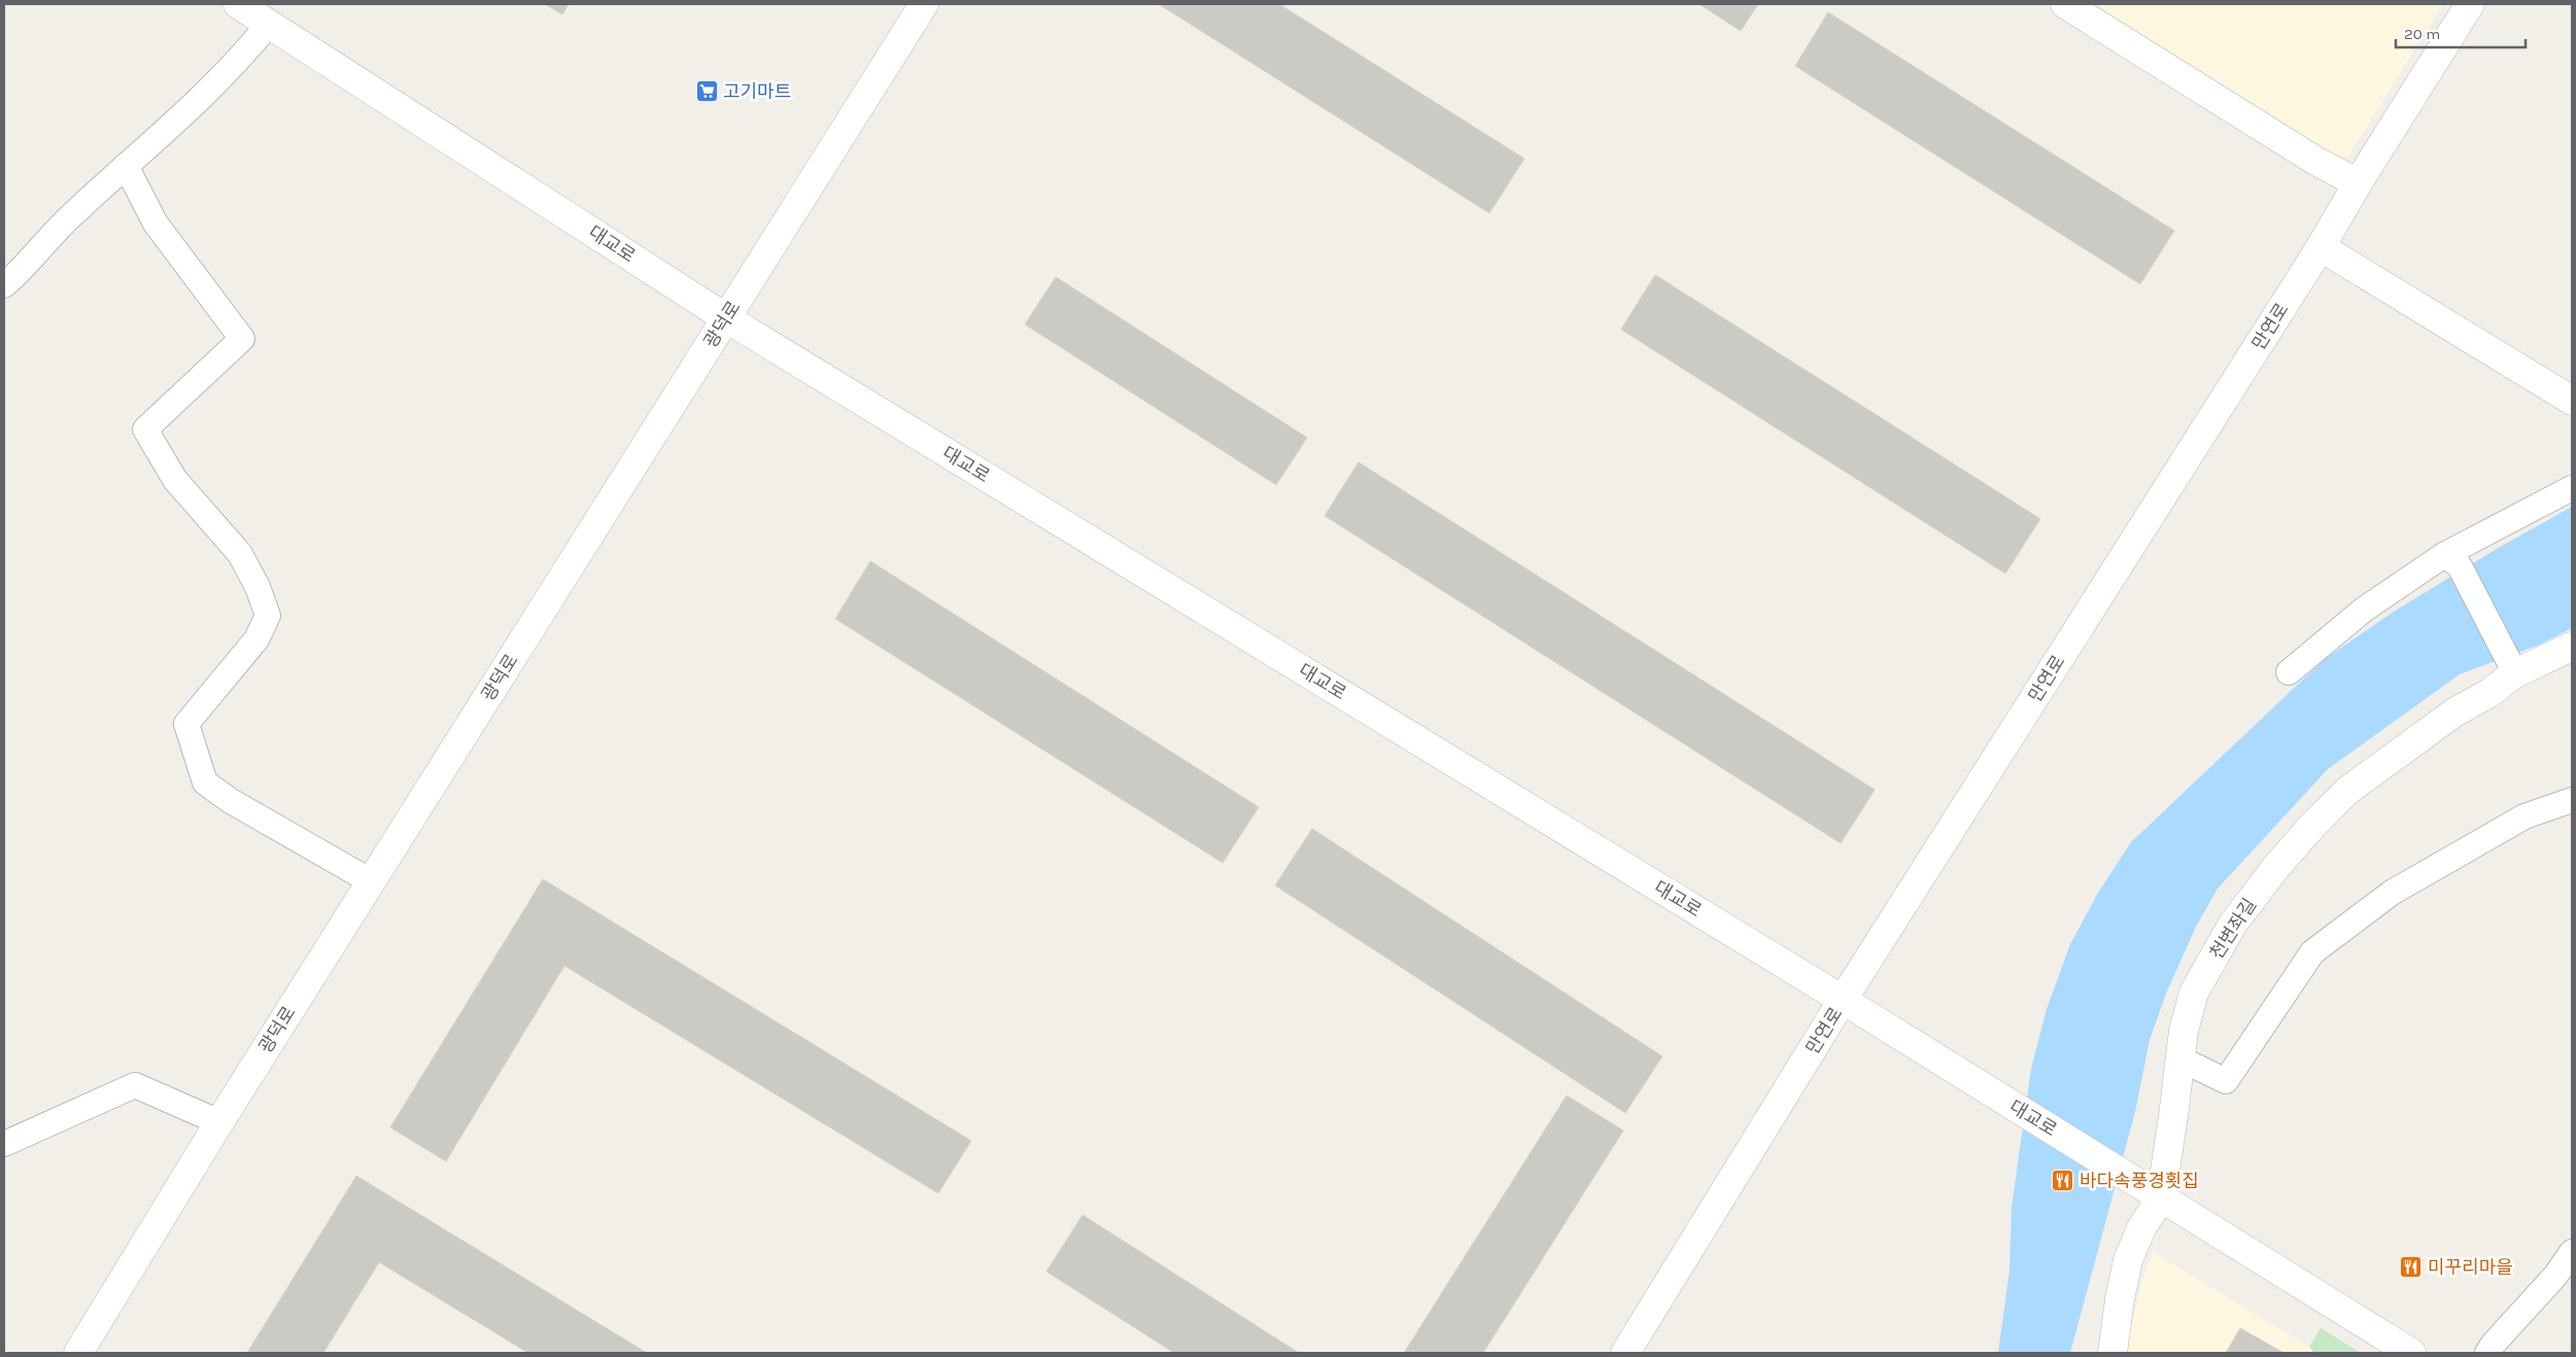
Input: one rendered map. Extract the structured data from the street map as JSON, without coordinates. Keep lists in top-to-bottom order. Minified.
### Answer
{"streets":{"street":["대교로","광덕로","만연로","천변좌길"]},"crossings":[["대교로","광덕로"],["대교로","만연로"],["대교로","천변좌길"]],"places":{"supermarket":["고기마트"],"restaurant":["바다속풍경횟집","미꾸리마을"]},"scale_bar":"20 m"}
